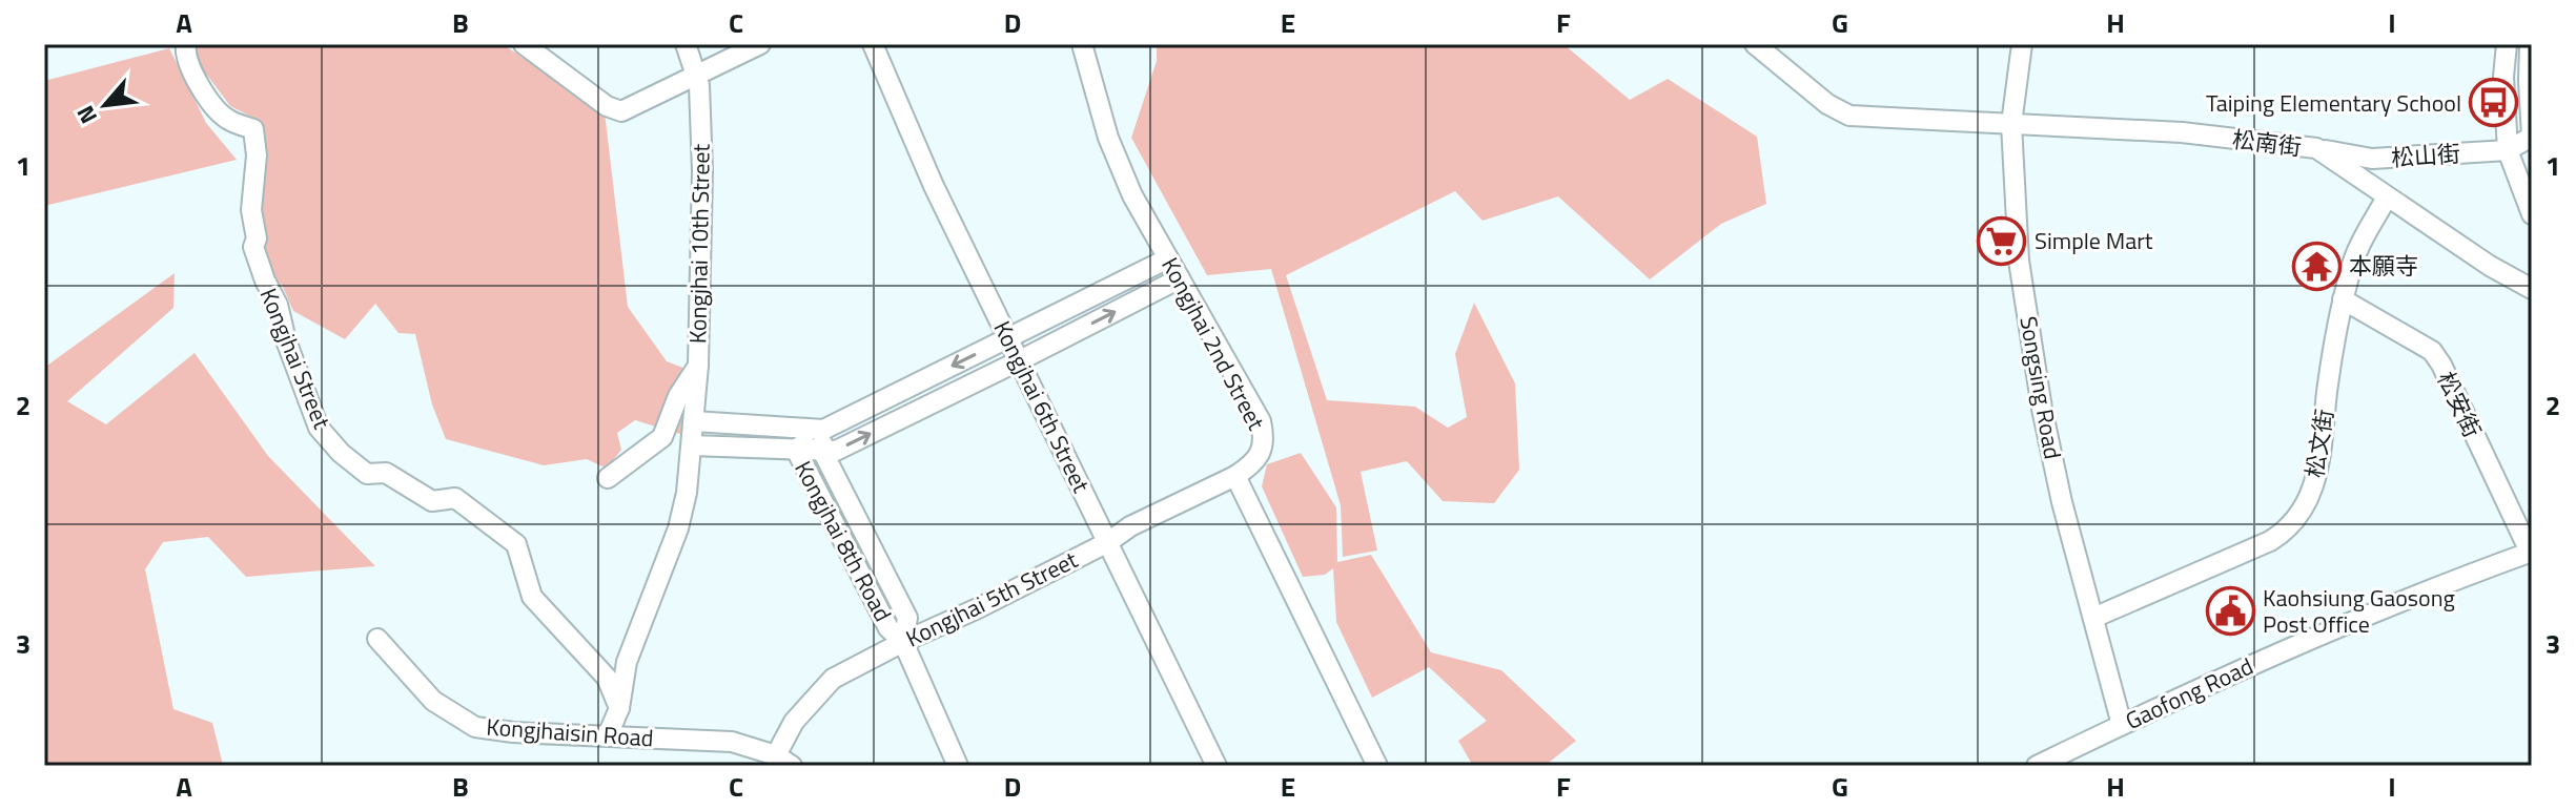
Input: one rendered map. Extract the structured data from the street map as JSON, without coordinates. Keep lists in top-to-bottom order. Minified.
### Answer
{"streets":{"street":["松南街","松山街","Kongjhai 10th Street","Kongjhai 2nd Street","Kongjhai Street","Songsing Road","松安街","Kongjhai 6th Street","松文街","Kongjhai 8th Road","Kongjhai 5th Street","Gaofong Road","Kongjhaisin Road"]},"crossings":[["松南街","松山街"],["松南街","Songsing Road"],["松南街","松文街"],["Kongjhai 10th Street","Kongjhai Street"],["Kongjhai 2nd Street","Kongjhai 5th Street"],["Songsing Road","松文街"],["Songsing Road","Gaofong Road"],["松安街","松文街"],["松安街","Gaofong Road"],["Kongjhai 6th Street","Kongjhai 5th Street"],["Kongjhai 8th Road","Kongjhai 5th Street"],["Kongjhai 5th Street","Kongjhaisin Road"]],"places":{"bus stop":["Taiping Elementary School"],"supermarket":["Simple Mart"],"temple":["本願寺"],"public building":["Kaohsiung Gaosong Post Office"]},"north":"bottom left","grid":{"columns":["A","B","C","D","E","F","G","H","I"],"rows":["1","2","3"]}}
